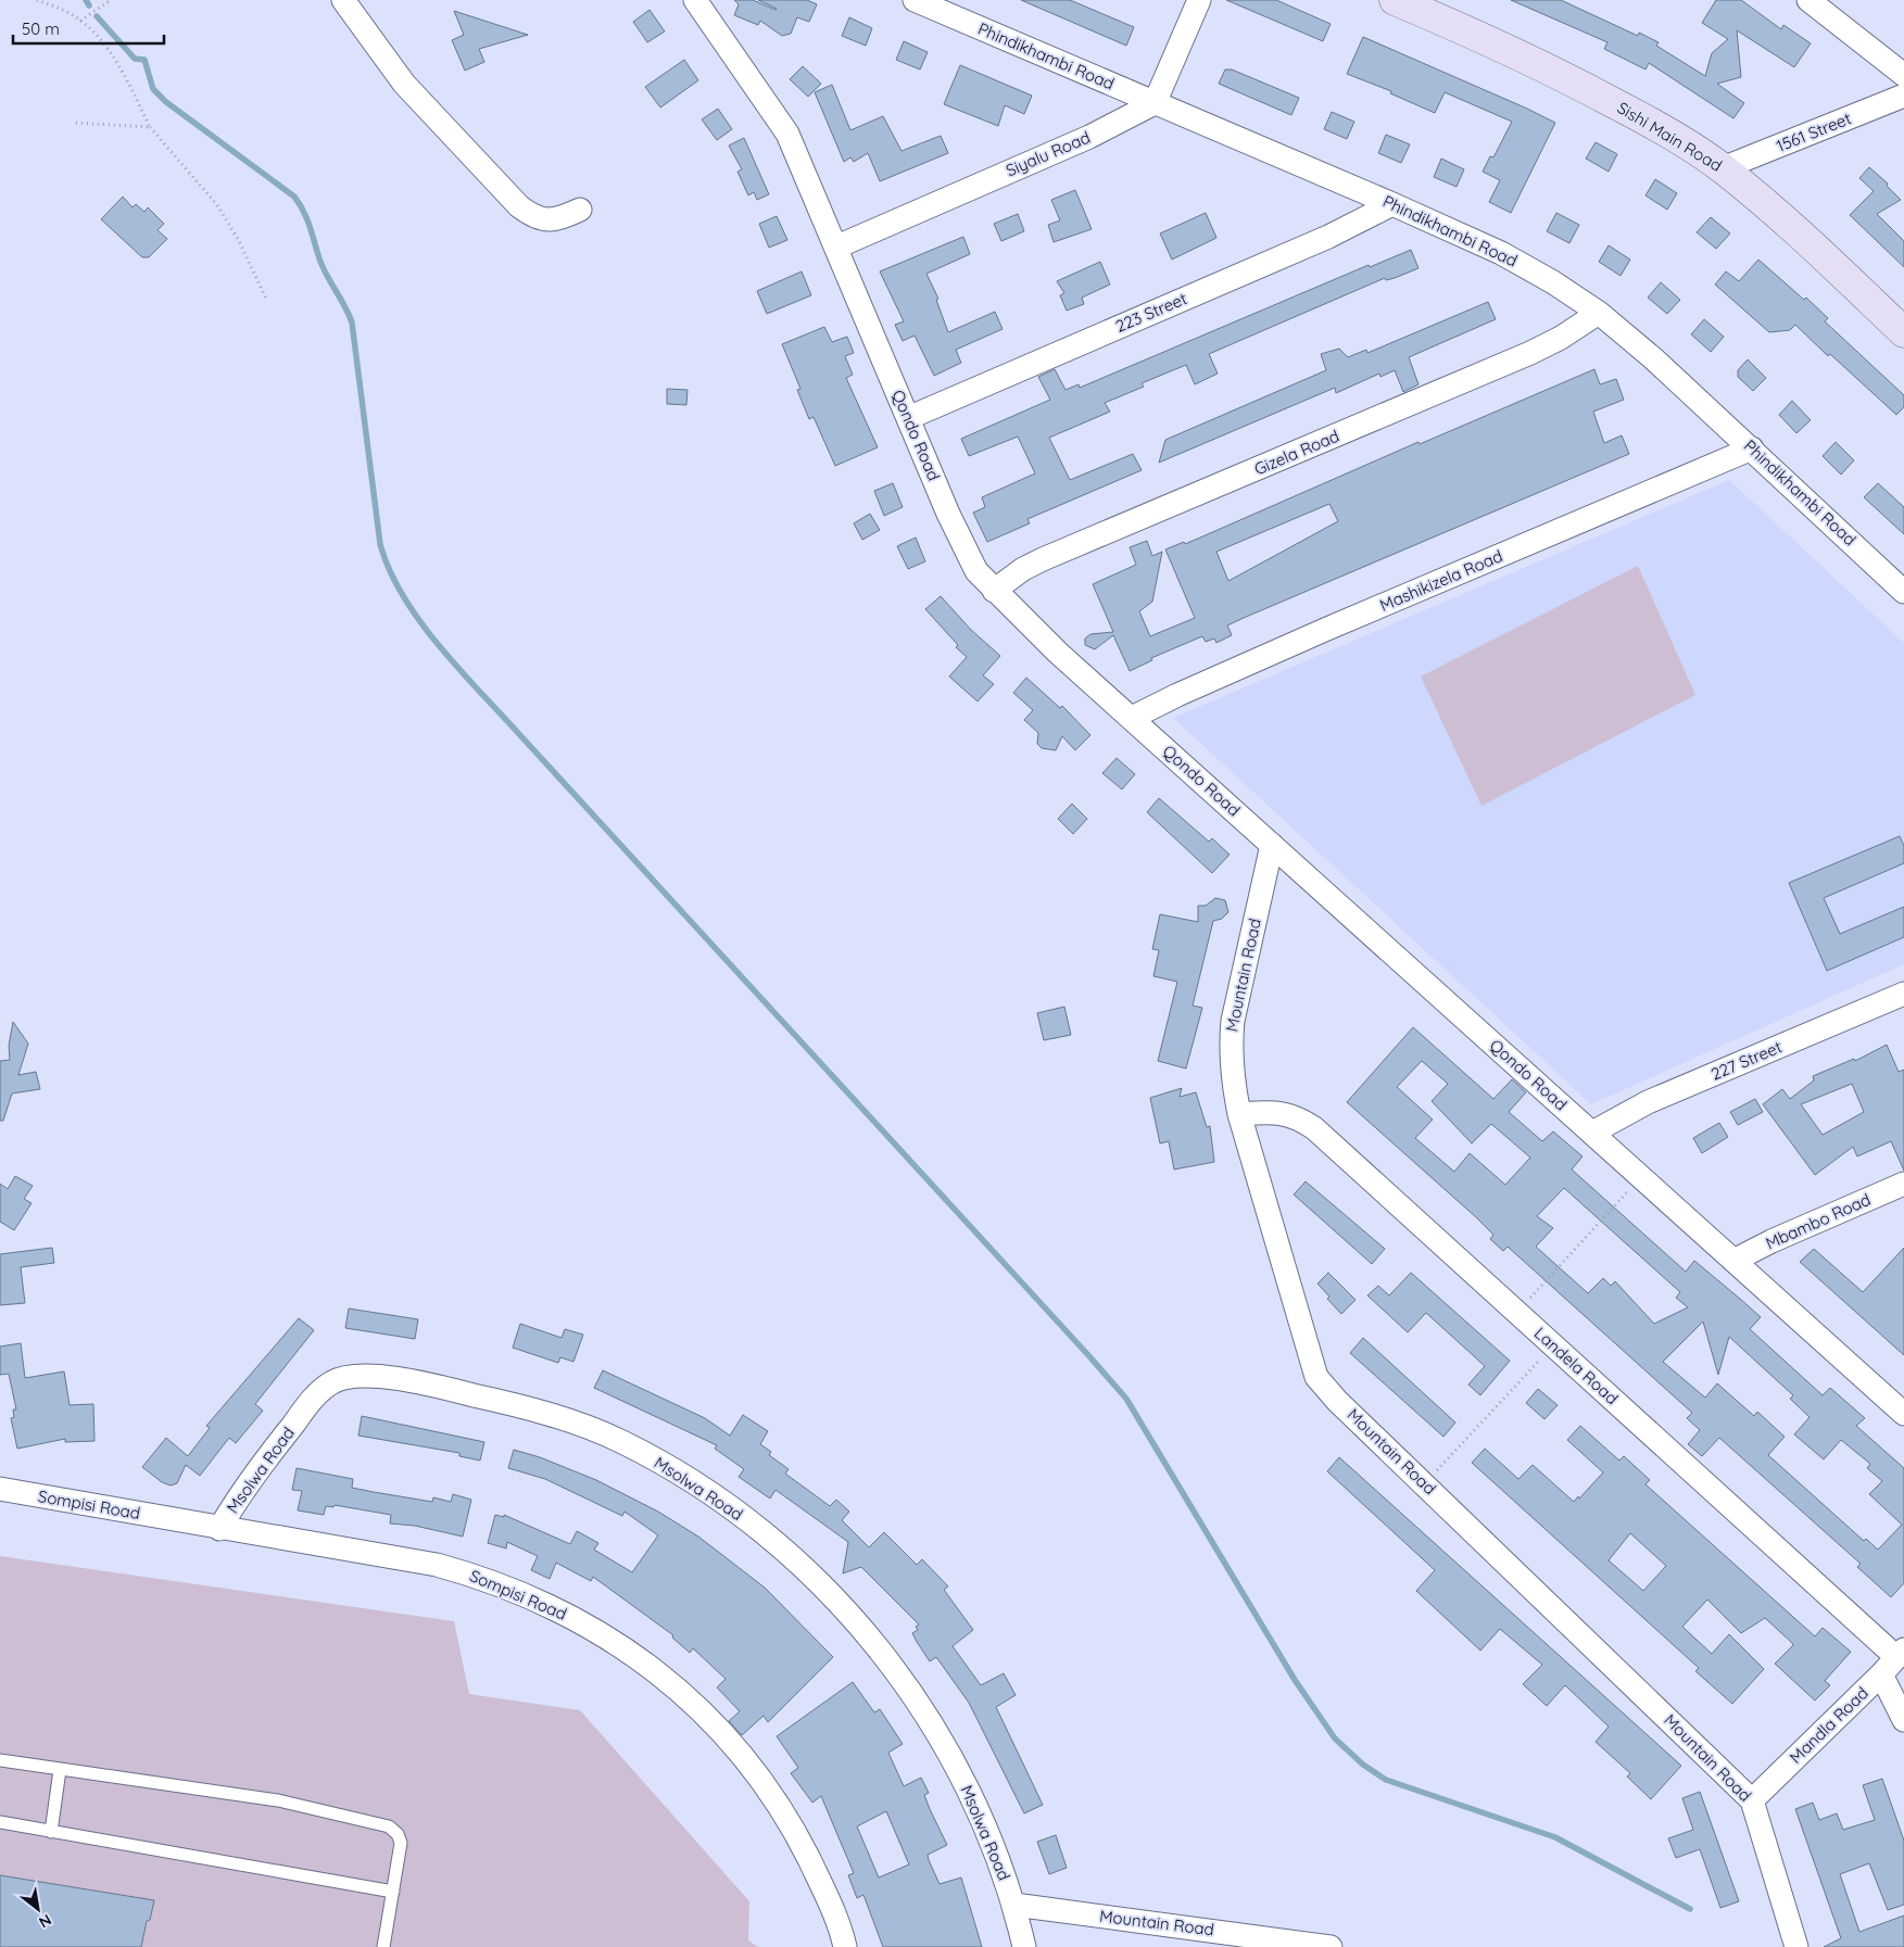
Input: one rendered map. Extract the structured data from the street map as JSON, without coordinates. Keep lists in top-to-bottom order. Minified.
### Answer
{"streets":{"street":["Phindikhambi Road","1561 Street","Sishi Main Road","Siyalu Road","223 Street","Qondo Road","Gizela Road","Mashikizela Road","Mountain Road","227 Street","Mbambo Road","Landela Road","Msolwa Road","Sompisi Road","Mandla Road"]},"crossings":[["Phindikhambi Road","Siyalu Road"],["Phindikhambi Road","223 Street"],["Phindikhambi Road","Gizela Road"],["Phindikhambi Road","Mashikizela Road"],["1561 Street","Sishi Main Road"],["Siyalu Road","Qondo Road"],["223 Street","Qondo Road"],["Qondo Road","Gizela Road"],["Qondo Road","Mashikizela Road"],["Qondo Road","Mountain Road"],["Qondo Road","227 Street"],["Qondo Road","Mbambo Road"],["Mountain Road","Landela Road"],["Mountain Road","Msolwa Road"],["Mountain Road","Mandla Road"],["Landela Road","Mandla Road"],["Msolwa Road","Sompisi Road"]],"scale_bar":"50 m","north":"bottom right"}
